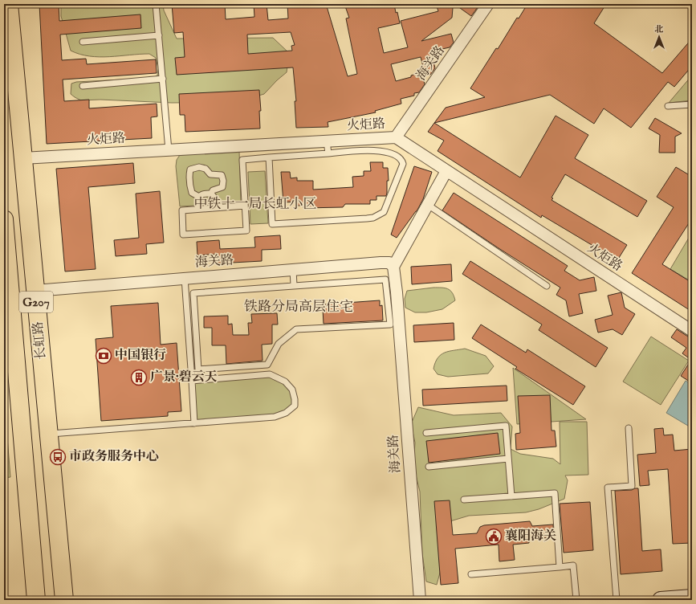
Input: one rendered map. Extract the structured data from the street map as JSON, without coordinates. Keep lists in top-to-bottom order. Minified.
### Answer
{"streets":{"highway":["G207","长虹路"],"street":["海关路","火炬路"]},"crossings":[["海关路","火炬路"],["海关路","长虹路"],["火炬路","长虹路"]],"districts":["中铁十一局长虹小区","铁路分局高层住宅"],"places":{"bank":["中国银行"],"building":["广景·碧云天"],"bus stop":["市政务服务中心"],"public building":["襄阳海关"]},"north":"top"}
